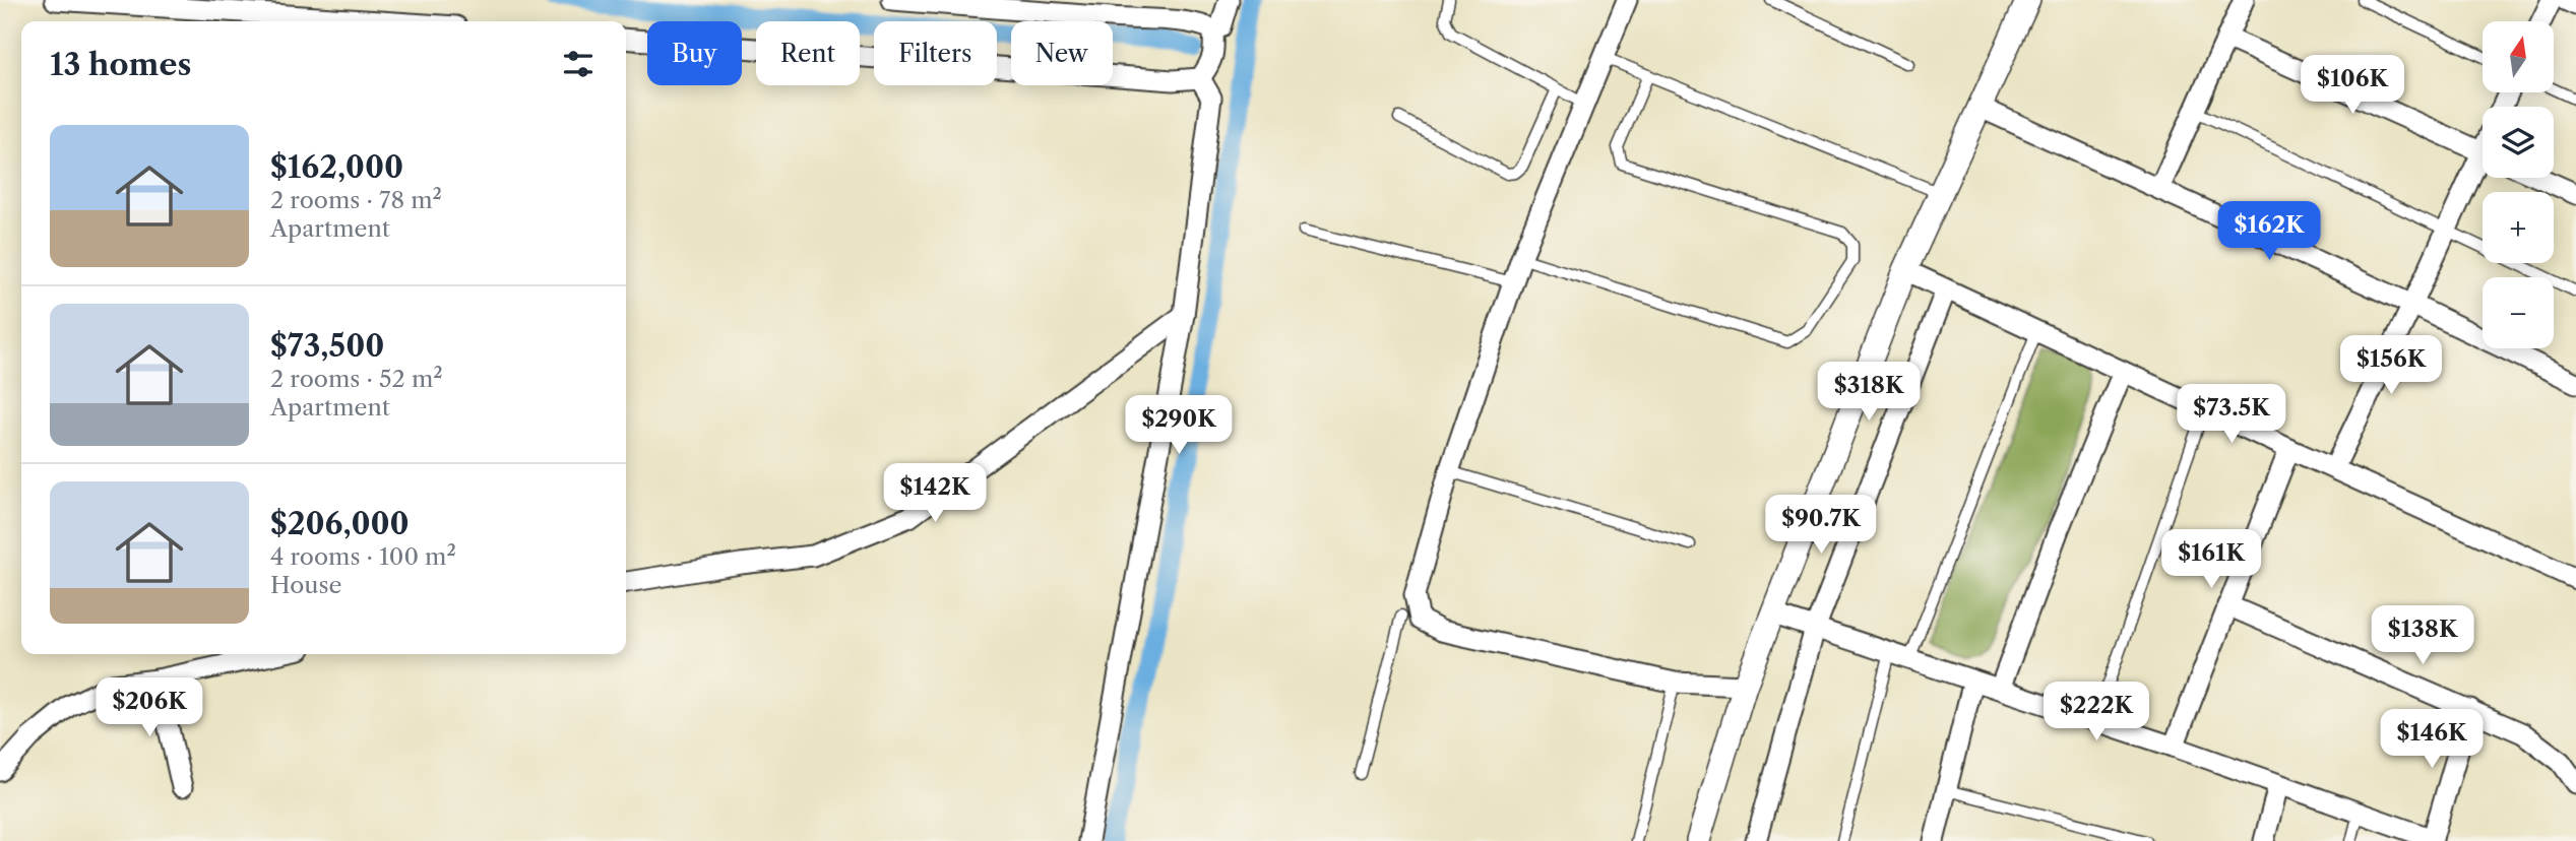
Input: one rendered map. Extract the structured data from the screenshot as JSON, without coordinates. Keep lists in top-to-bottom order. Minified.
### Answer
{"north":"top","page":{"map_buttons":["+","−"],"chip":["Buy","Rent","Filters","New"],"heading":"13 homes","price":["$106K","$162K","$156K","$318K","$73.5K","$290K","$142K","$90.7K","$161K","$138K","$206K","$222K","$146K"],"list":[{"name":"$162,000","note":"2 rooms · 78 m² · Apartment"},{"name":"$73,500","note":"2 rooms · 52 m² · Apartment"},{"name":"$206,000","note":"4 rooms · 100 m² · House"}]}}
